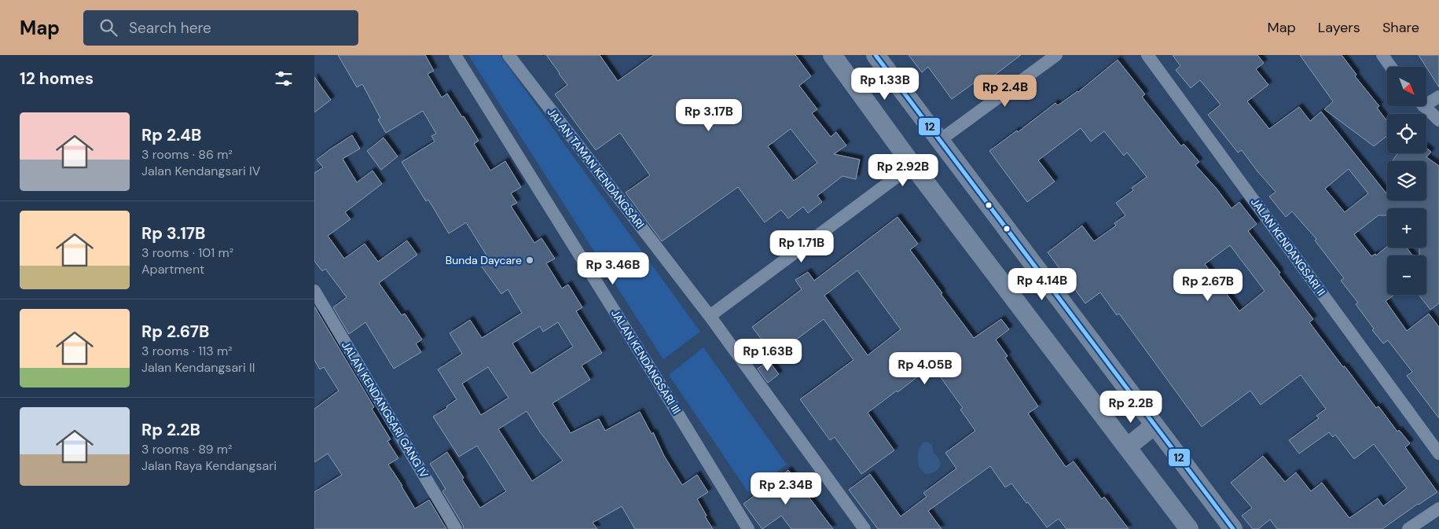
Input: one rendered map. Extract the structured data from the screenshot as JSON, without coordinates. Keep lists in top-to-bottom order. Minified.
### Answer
{"streets":{"street":["JALAN TAMAN KENDANGSARI","JALAN KENDANGSARI II","JALAN KENDANGSARI III","JALAN KENDANGSARI GANG IV"]},"places":["Bunda Daycare"],"lines":["transit line 12"],"north":"bottom right","page":{"header":"Map","search":"Search here","nav":["Map","Layers","Share"],"heading":"12 homes","map_buttons":["+","−"],"price":["Rp 1.33B","Rp 2.4B","Rp 3.17B","Rp 2.92B","Rp 1.71B","Rp 3.46B","Rp 4.14B","Rp 2.67B","Rp 1.63B","Rp 4.05B","Rp 2.2B","Rp 2.34B"],"list":[{"name":"Rp 2.4B","note":"3 rooms · 86 m² · Jalan Kendangsari IV"},{"name":"Rp 3.17B","note":"3 rooms · 101 m² · Apartment"},{"name":"Rp 2.67B","note":"3 rooms · 113 m² · Jalan Kendangsari II"},{"name":"Rp 2.2B","note":"3 rooms · 89 m² · Jalan Raya Kendangsari"}]}}
